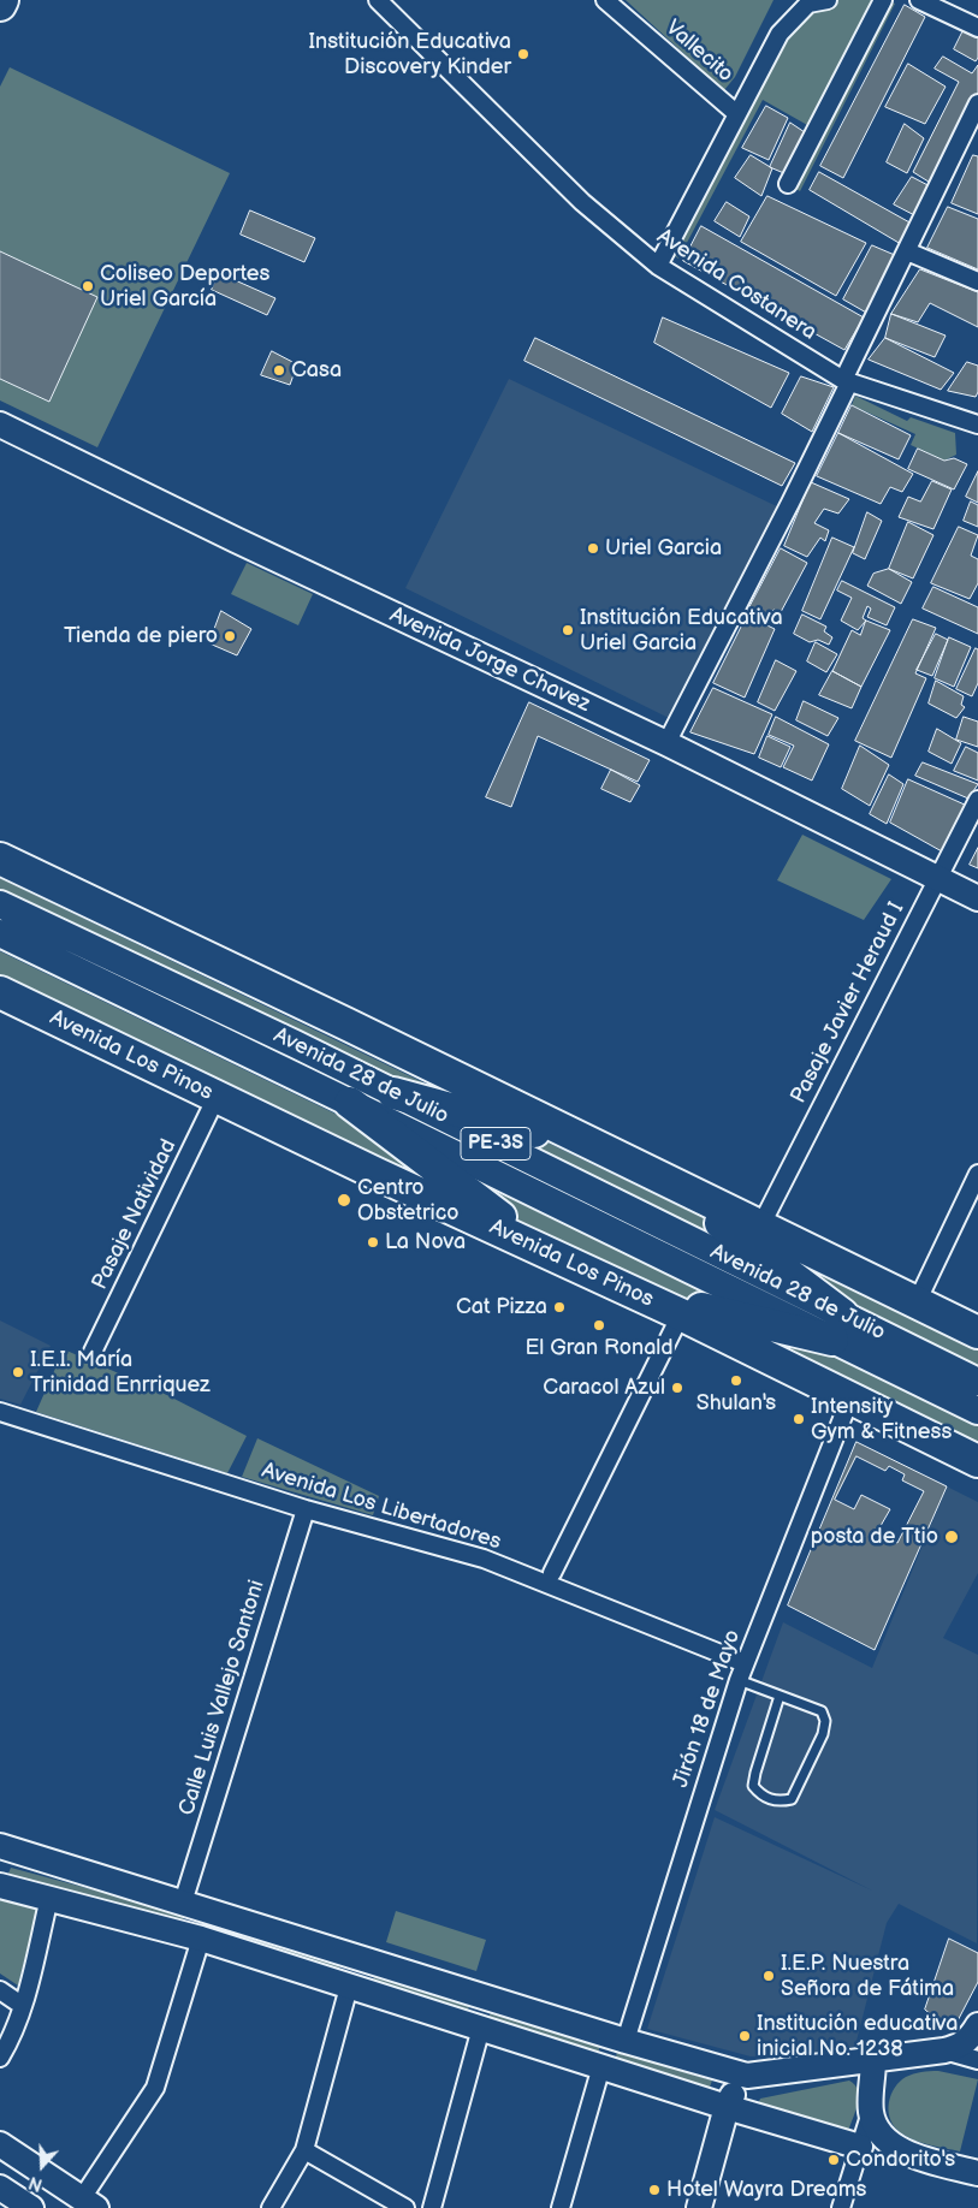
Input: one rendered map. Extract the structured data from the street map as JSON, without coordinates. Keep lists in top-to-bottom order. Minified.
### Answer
{"streets":{"highway":["Avenida Los Pinos","Avenida 28 de Julio"],"main road":["PE-3S"],"street":["Vallecito","Avenida Costanera","Avenida Jorge Chavez","Pasaje Javier Heraud I","Pasaje Natividad","Avenida Los Libertadores","Calle Luis Vallejo Santoni","Jirón 18 de Mayo"]},"crossings":[["Avenida Jorge Chavez","Pasaje Javier Heraud I"],["Pasaje Javier Heraud I","Avenida 28 de Julio"],["Avenida Los Pinos","Pasaje Natividad"],["Avenida Los Pinos","Jirón 18 de Mayo"],["Avenida Los Libertadores","Calle Luis Vallejo Santoni"],["Avenida Los Libertadores","Jirón 18 de Mayo"]],"places":["Institución Educativa Discovery Kinder","Coliseo Deportes Uriel García","Casa","Uriel Garcia","Institución Educativa Uriel Garcia","Tienda de piero","Centro Obstetrico","La Nova","Cat Pizza","El Gran Ronald","I.E.I. María Trinidad Enrriquez","Shulan's","Caracol Azul","Intensity Gym & Fitness","posta de Ttio","I.E.P. Nuestra Señora de Fátima","Institución educativa inicial No. 1238","Condorito's","Hotel Wayra Dreams"],"north":"bottom"}
